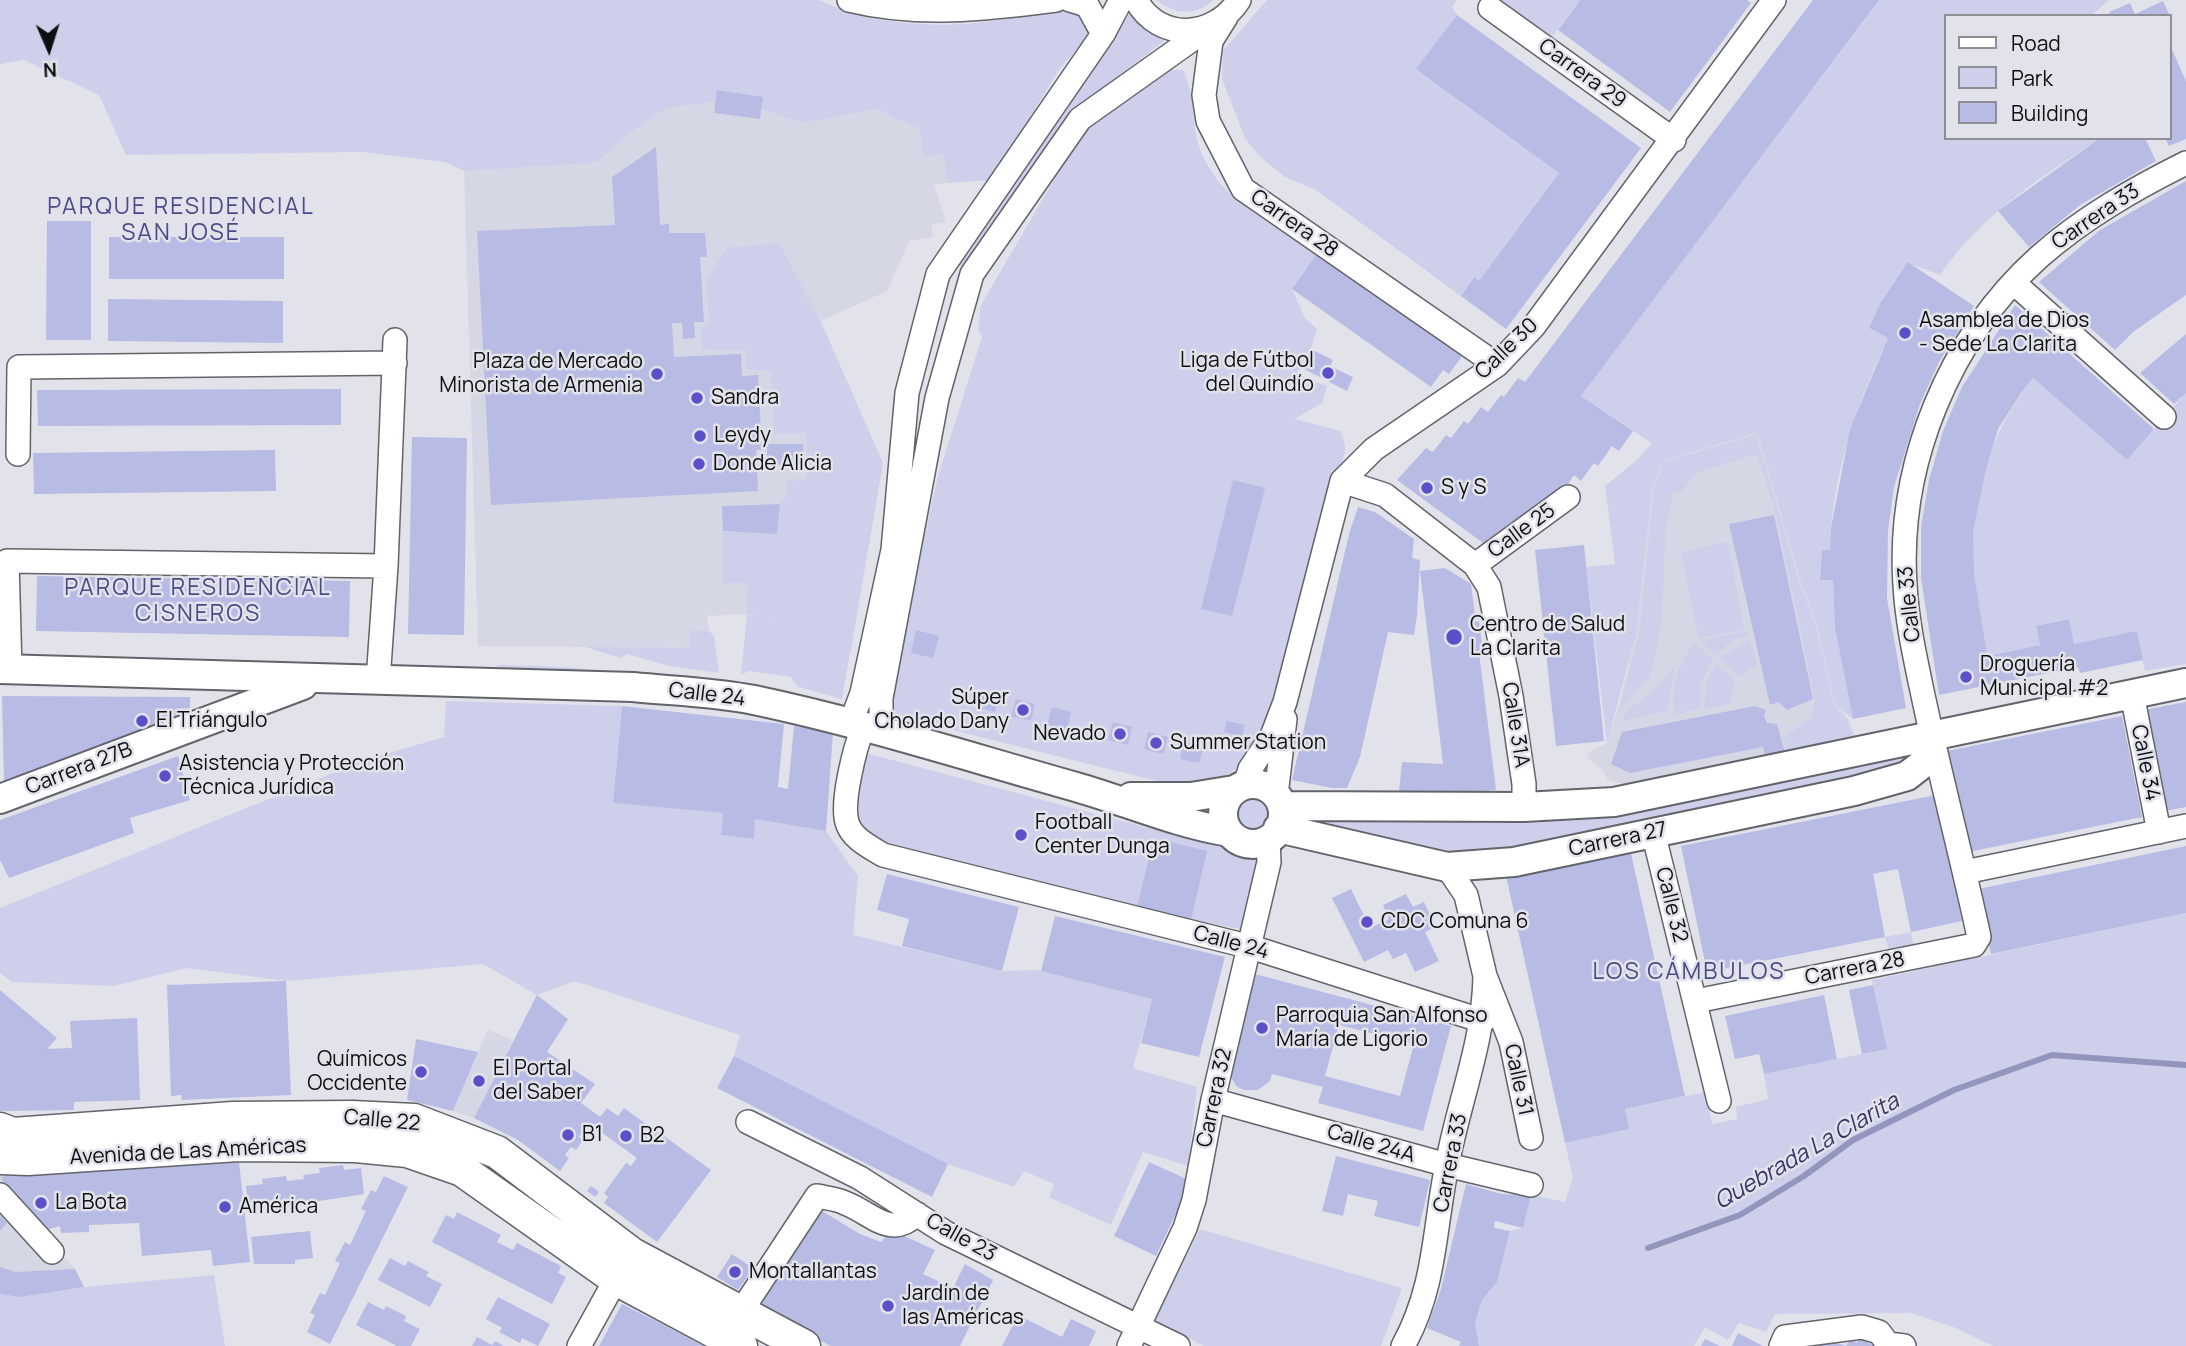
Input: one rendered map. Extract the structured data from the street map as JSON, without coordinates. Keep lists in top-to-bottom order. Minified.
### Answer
{"streets":{"main road":["Calle 22","Avenida de Las Américas"],"street":["Carrera 29","Carrera 33","Carrera 28","Calle 30","Calle 25","Calle 33","Calle 24","Calle 31A","Calle 34","Carrera 27B","Carrera 27","Calle 32","Calle 31","Carrera 32","Calle 24A","Calle 23"]},"crossings":[["Carrera 29","Calle 30"],["Carrera 33","Calle 33"],["Carrera 33","Calle 24"],["Carrera 33","Calle 31"],["Carrera 33","Calle 24A"],["Carrera 28","Calle 30"],["Carrera 28","Calle 33"],["Carrera 28","Calle 32"],["Calle 25","Calle 31A"],["Calle 33","Carrera 27"],["Calle 24","Carrera 27B"],["Calle 24","Carrera 32"],["Calle 31A","Carrera 27"],["Calle 34","Carrera 27"],["Carrera 27","Calle 32"],["Carrera 27","Calle 31"],["Carrera 27","Carrera 32"],["Carrera 32","Calle 24A"],["Carrera 32","Calle 23"],["Calle 22","Avenida de Las Américas"]],"districts":["PARQUE RESIDENCIAL SAN JOSÉ","PARQUE RESIDENCIAL CISNEROS","LOS CÁMBULOS"],"water":["Quebrada La Clarita"],"places":["Asamblea de Dios - Sede La Clarita","Liga de Fútbol del Quindío","Plaza de Mercado Minorista de Armenia","Sandra","Leydy","Donde Alicia","S y S","Centro de Salud La Clarita","Droguería Municipal #2","Súper Cholado Dany","El Triángulo","Nevado","Summer Station","Asistencia y Protección Técnica Jurídica","Football Center Dunga","CDC Comuna 6","Parroquia San Alfonso María de Ligorio","Químicos Occidente","El Portal del Saber","B1","B2","La Bota","América","Montallantas","Jardín de las Américas"],"legend":["Road","Park","Building"],"north":"bottom"}
